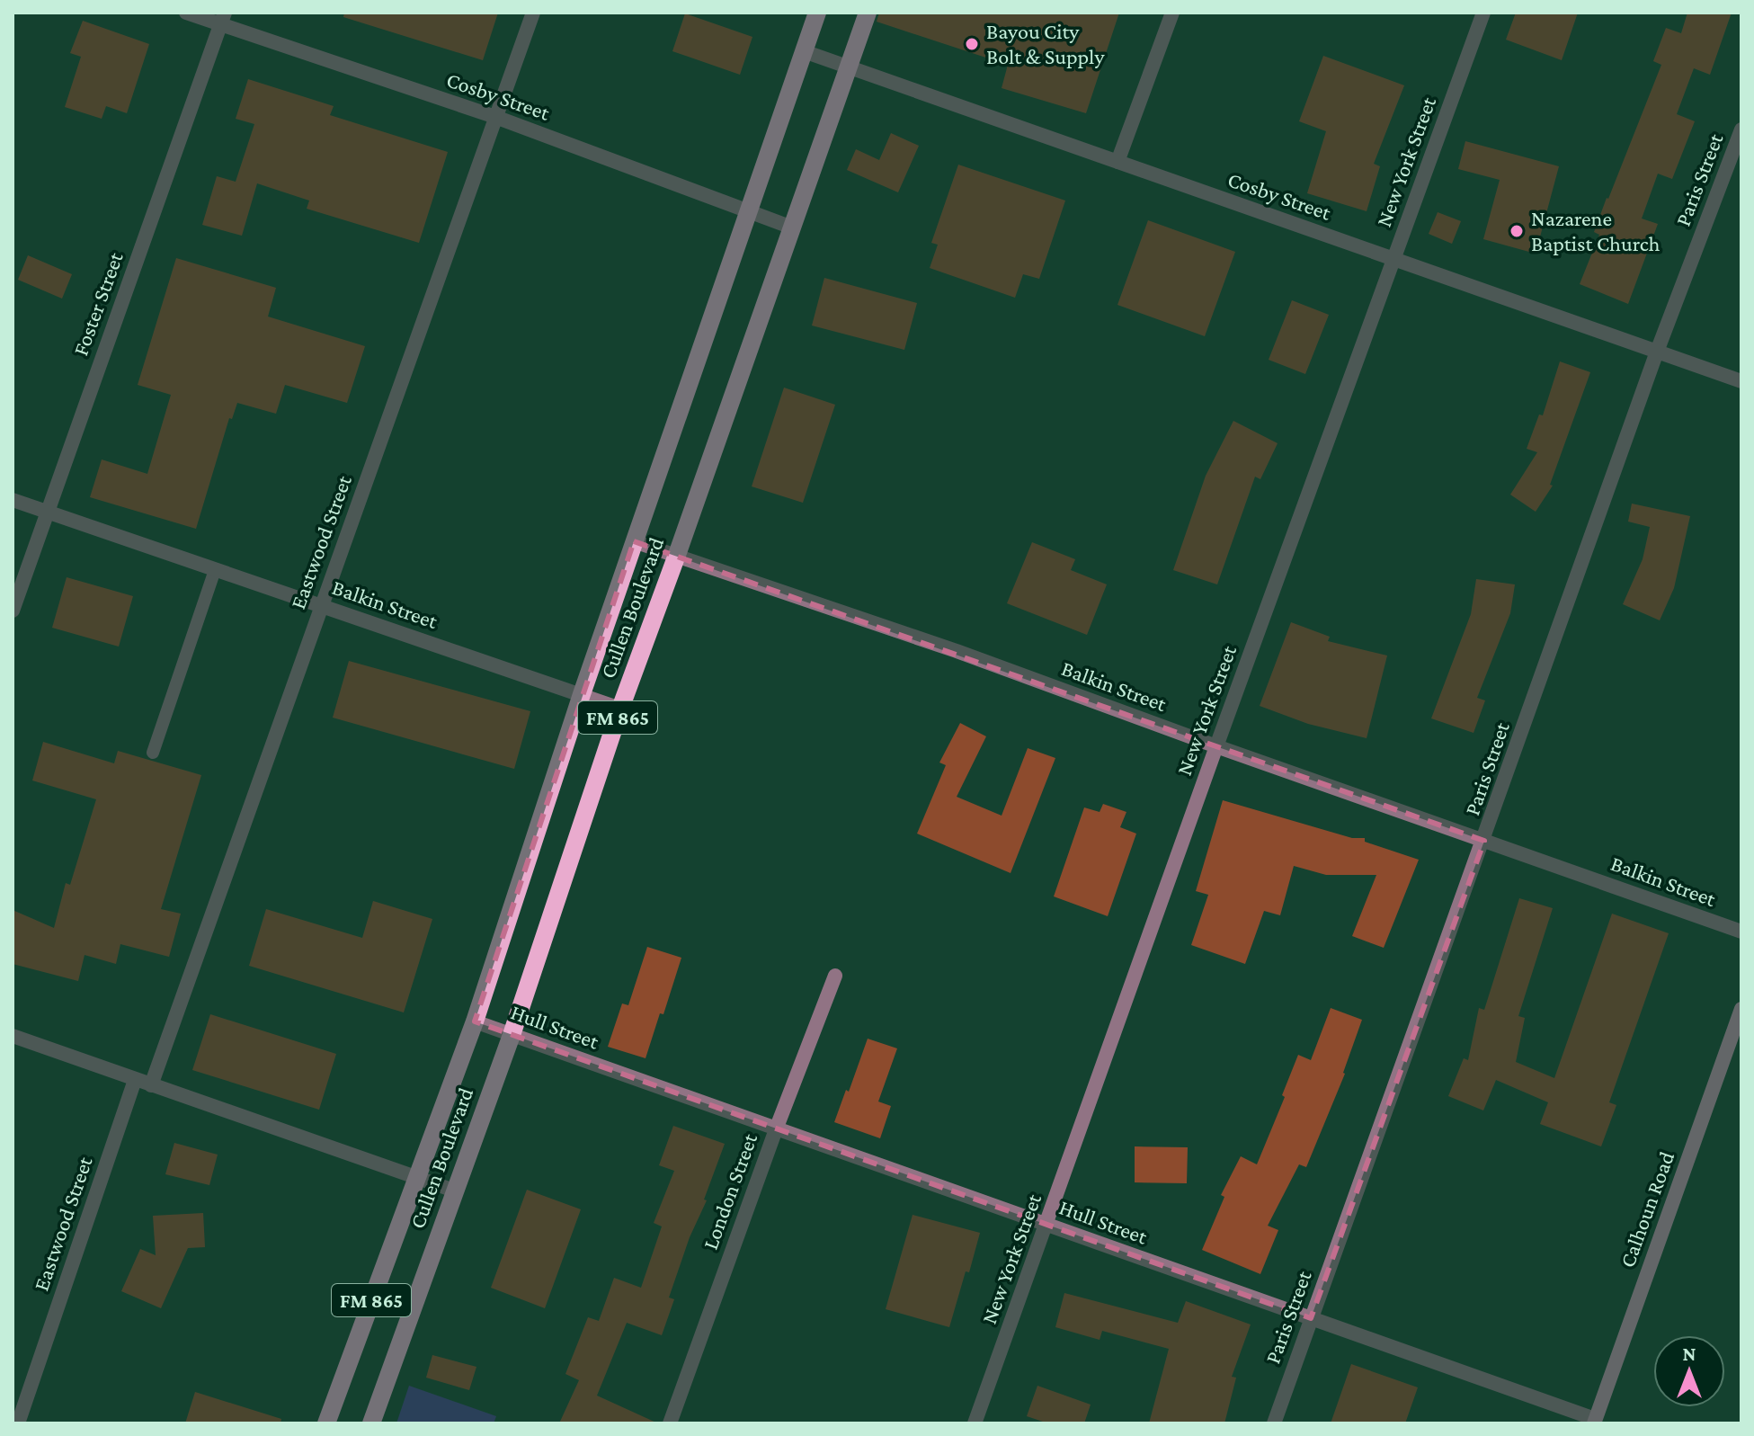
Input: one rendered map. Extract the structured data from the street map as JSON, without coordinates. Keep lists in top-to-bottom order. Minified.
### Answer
{"streets":{"main road":["Cullen Boulevard","FM 865"],"street":["Cosby Street","New York Street","Paris Street","Foster Street","Eastwood Street","Balkin Street","Hull Street","London Street","Calhoun Road"]},"crossings":[["Cosby Street","New York Street"],["Cosby Street","Paris Street"],["Cosby Street","Foster Street"],["Cosby Street","Eastwood Street"],["Cosby Street","Cullen Boulevard"],["New York Street","Balkin Street"],["New York Street","Hull Street"],["Paris Street","Balkin Street"],["Paris Street","Hull Street"],["Foster Street","Balkin Street"],["Eastwood Street","Balkin Street"],["Balkin Street","Cullen Boulevard"],["Cullen Boulevard","Hull Street"],["Hull Street","London Street"],["Hull Street","Calhoun Road"]],"places":["Bayou City Bolt & Supply","Nazarene Baptist Church"],"north":"top"}
